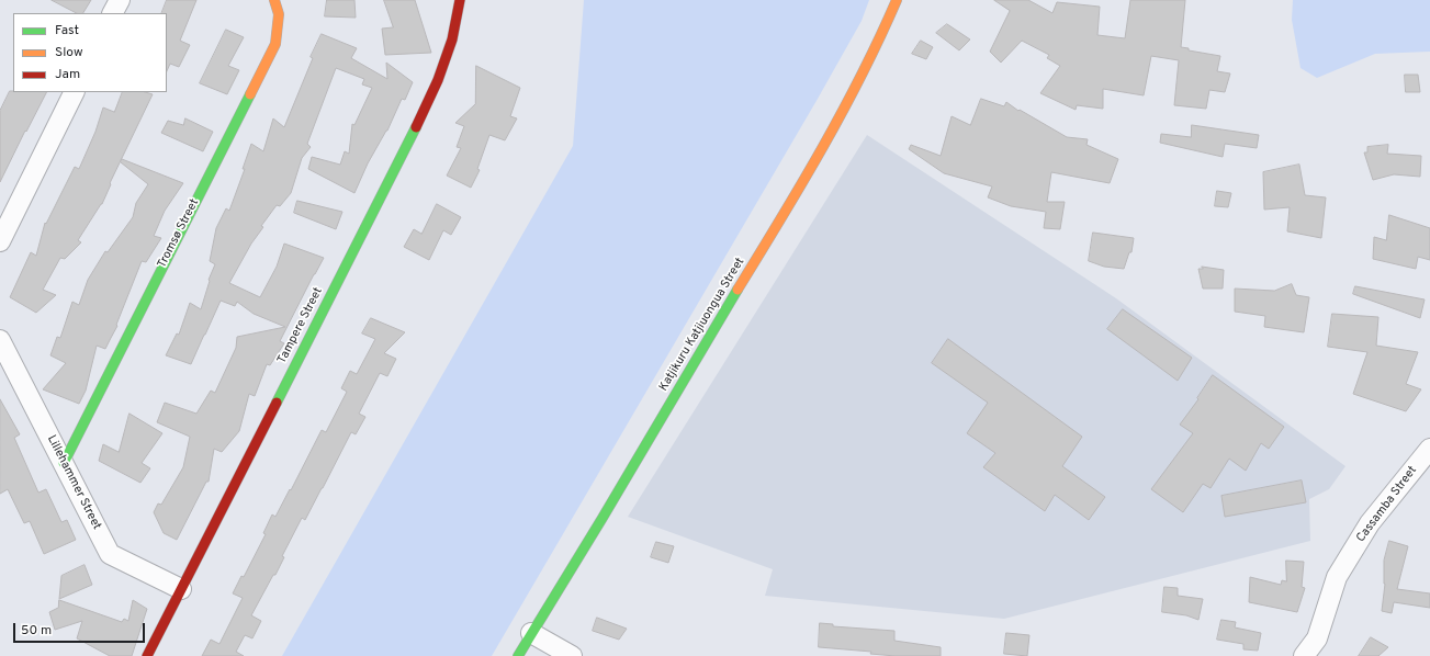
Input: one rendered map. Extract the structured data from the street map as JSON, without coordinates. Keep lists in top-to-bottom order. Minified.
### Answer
{"streets":{"street":["Tromsø Street","Katjikuru Katjiuongua Street","Tampere Street","Lillehammer Street","Cassamba Street"]},"crossings":[["Tromsø Street","Lillehammer Street"],["Tampere Street","Lillehammer Street"]],"legend":["Fast","Slow","Jam"],"scale_bar":"50 m"}
